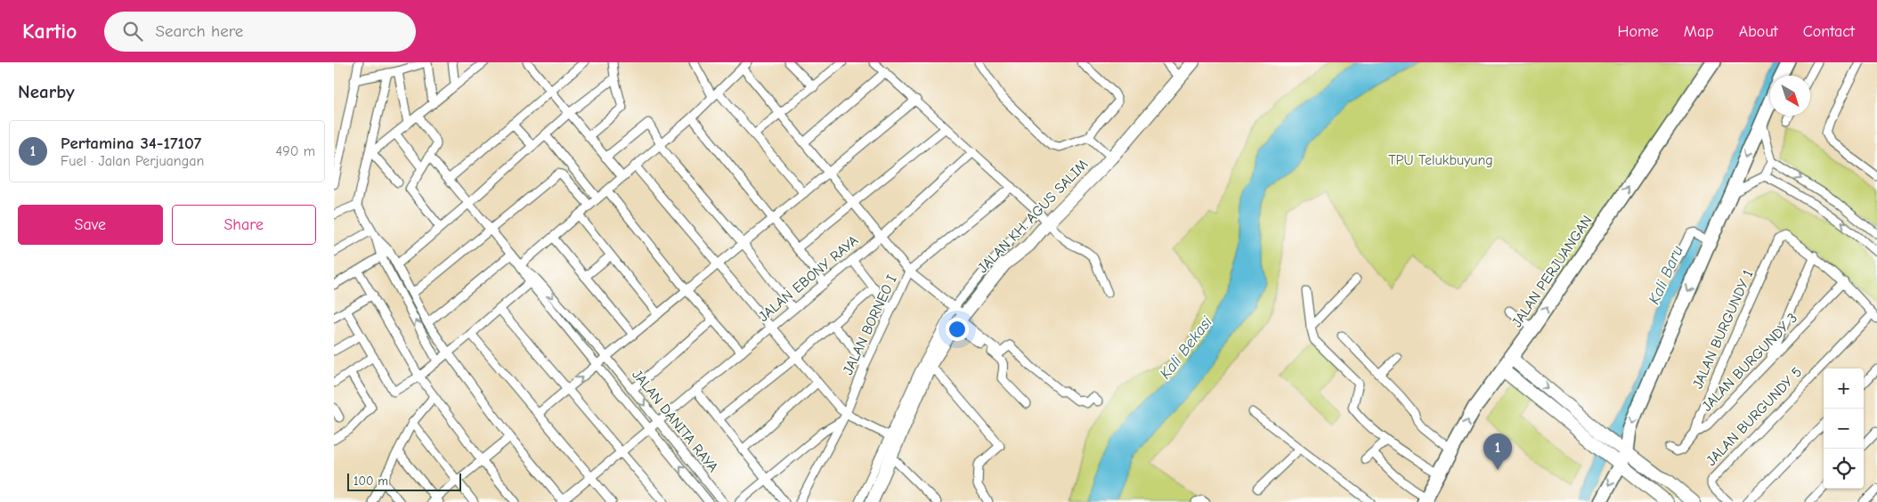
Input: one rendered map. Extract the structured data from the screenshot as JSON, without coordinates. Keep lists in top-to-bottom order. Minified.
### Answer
{"streets":{"main road":["JALAN PERJUANGAN"],"street":["JALAN KH. AGUS SALIM","JALAN EBONY RAYA","JALAN BORNEO I","JALAN BURGUNDY 1","JALAN BURGUNDY 3","JALAN BURGUNDY 5","JALAN DANITA RAYA"]},"crossings":[["JALAN EBONY RAYA","JALAN DANITA RAYA"],["JALAN BURGUNDY 1","JALAN BURGUNDY 3"]],"water":["Kali Baru","Kali Bekasi"],"parks":["TPU Telukbuyung"],"scale_bar":"100 m","north":"bottom right","page":{"header":"Kartio","search":"Search here","nav":["Home","Map","About","Contact"],"heading":"Nearby","list":[{"mark":"1","name":"Pertamina 34-17107","note":"Fuel · Jalan Perjuangan","value":"490 m"}],"buttons":["Save","Share"],"map_buttons":["+","−"],"pins":"1","scale":"100 m"}}
